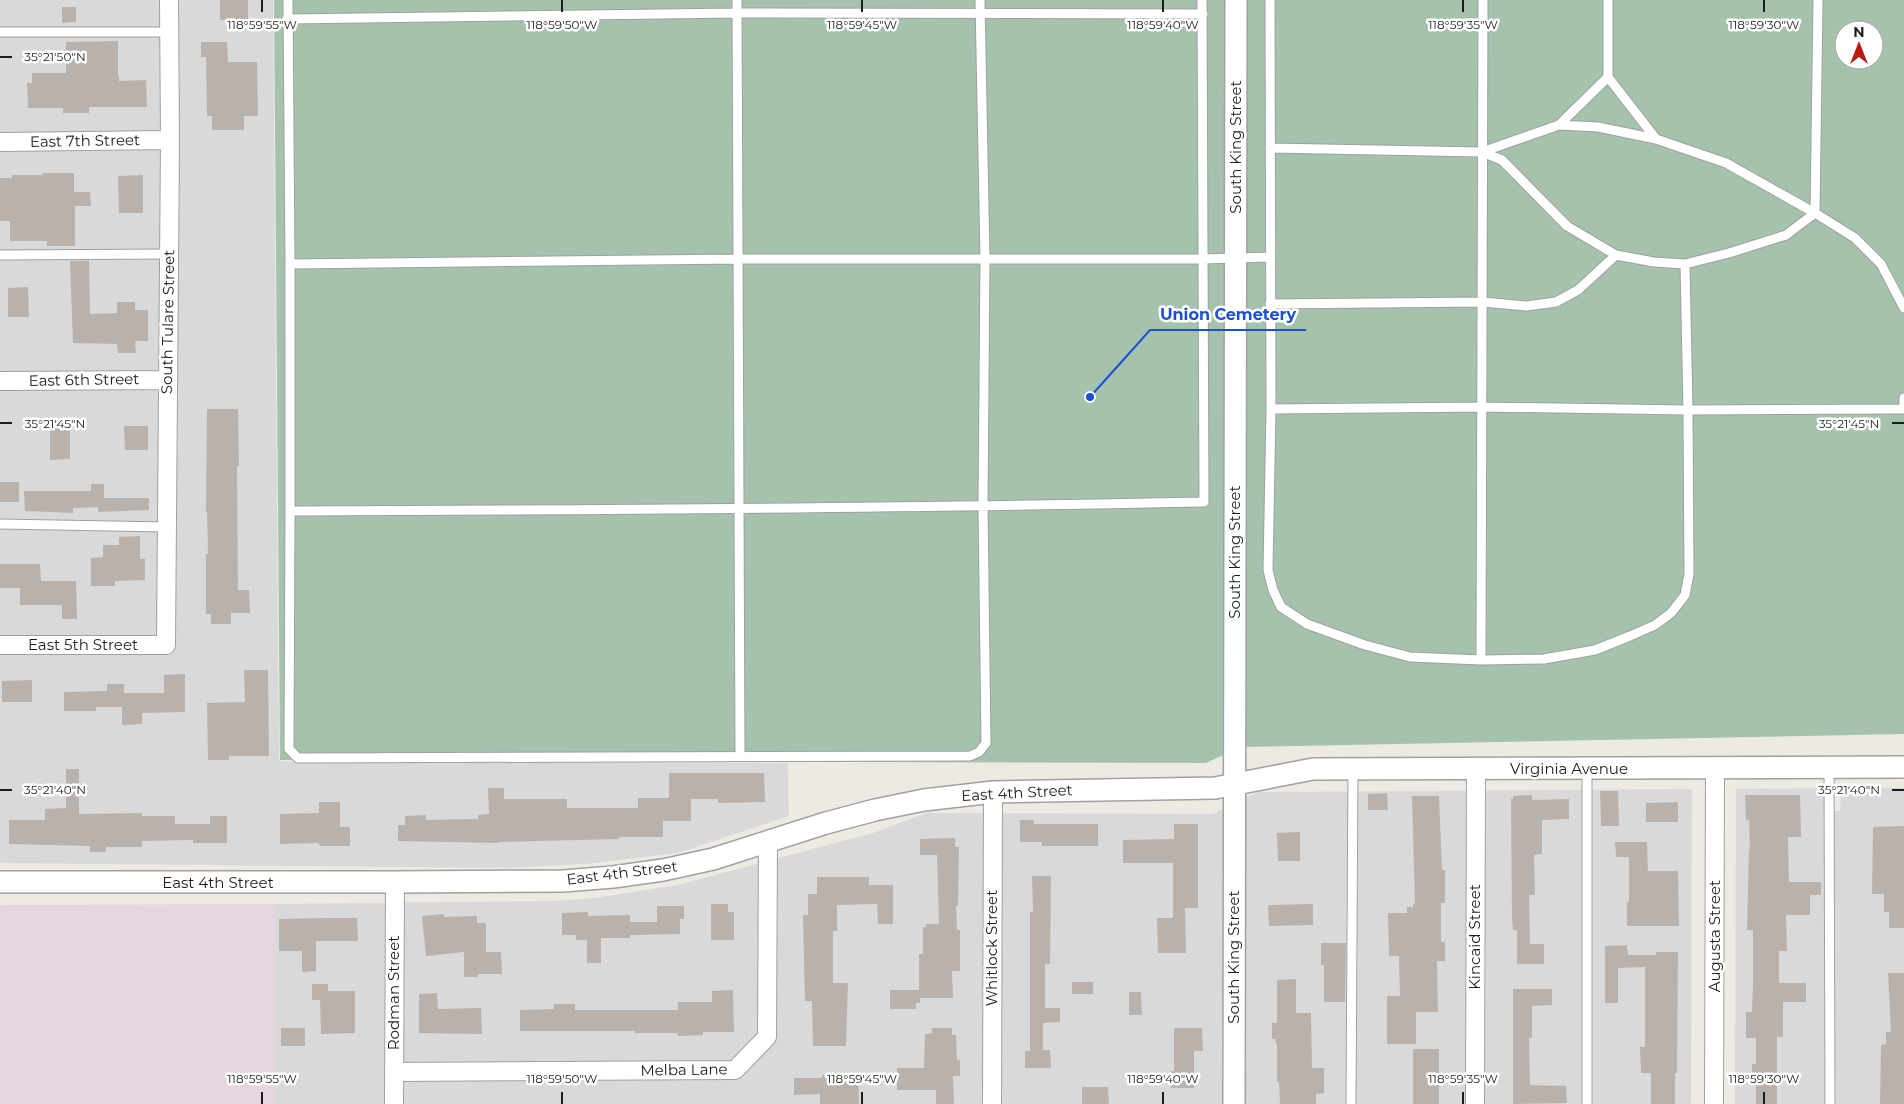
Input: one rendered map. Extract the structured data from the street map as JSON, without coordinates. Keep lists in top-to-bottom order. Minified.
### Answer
{"streets":{"street":["East 7th Street","South King Street","South Tulare Street","East 6th Street","East 5th Street","Virginia Avenue","East 4th Street","Augusta Street","Kincaid Street","Whitlock Street","Rodman Street","Melba Lane"]},"crossings":[["East 7th Street","South Tulare Street"],["South King Street","Virginia Avenue"],["South King Street","East 4th Street"],["South Tulare Street","East 6th Street"],["South Tulare Street","East 5th Street"],["Virginia Avenue","East 4th Street"],["Virginia Avenue","Augusta Street"],["Virginia Avenue","Kincaid Street"],["East 4th Street","Whitlock Street"],["East 4th Street","Rodman Street"],["East 4th Street","Melba Lane"],["Rodman Street","Melba Lane"]],"places":["Union Cemetery"],"north":"top","coordinates":["118°59'55\"W","118°59'50\"W","118°59'45\"W","118°59'40\"W","118°59'35\"W","118°59'30\"W","35°21'50\"N","35°21'45\"N","35°21'40\"N"]}
